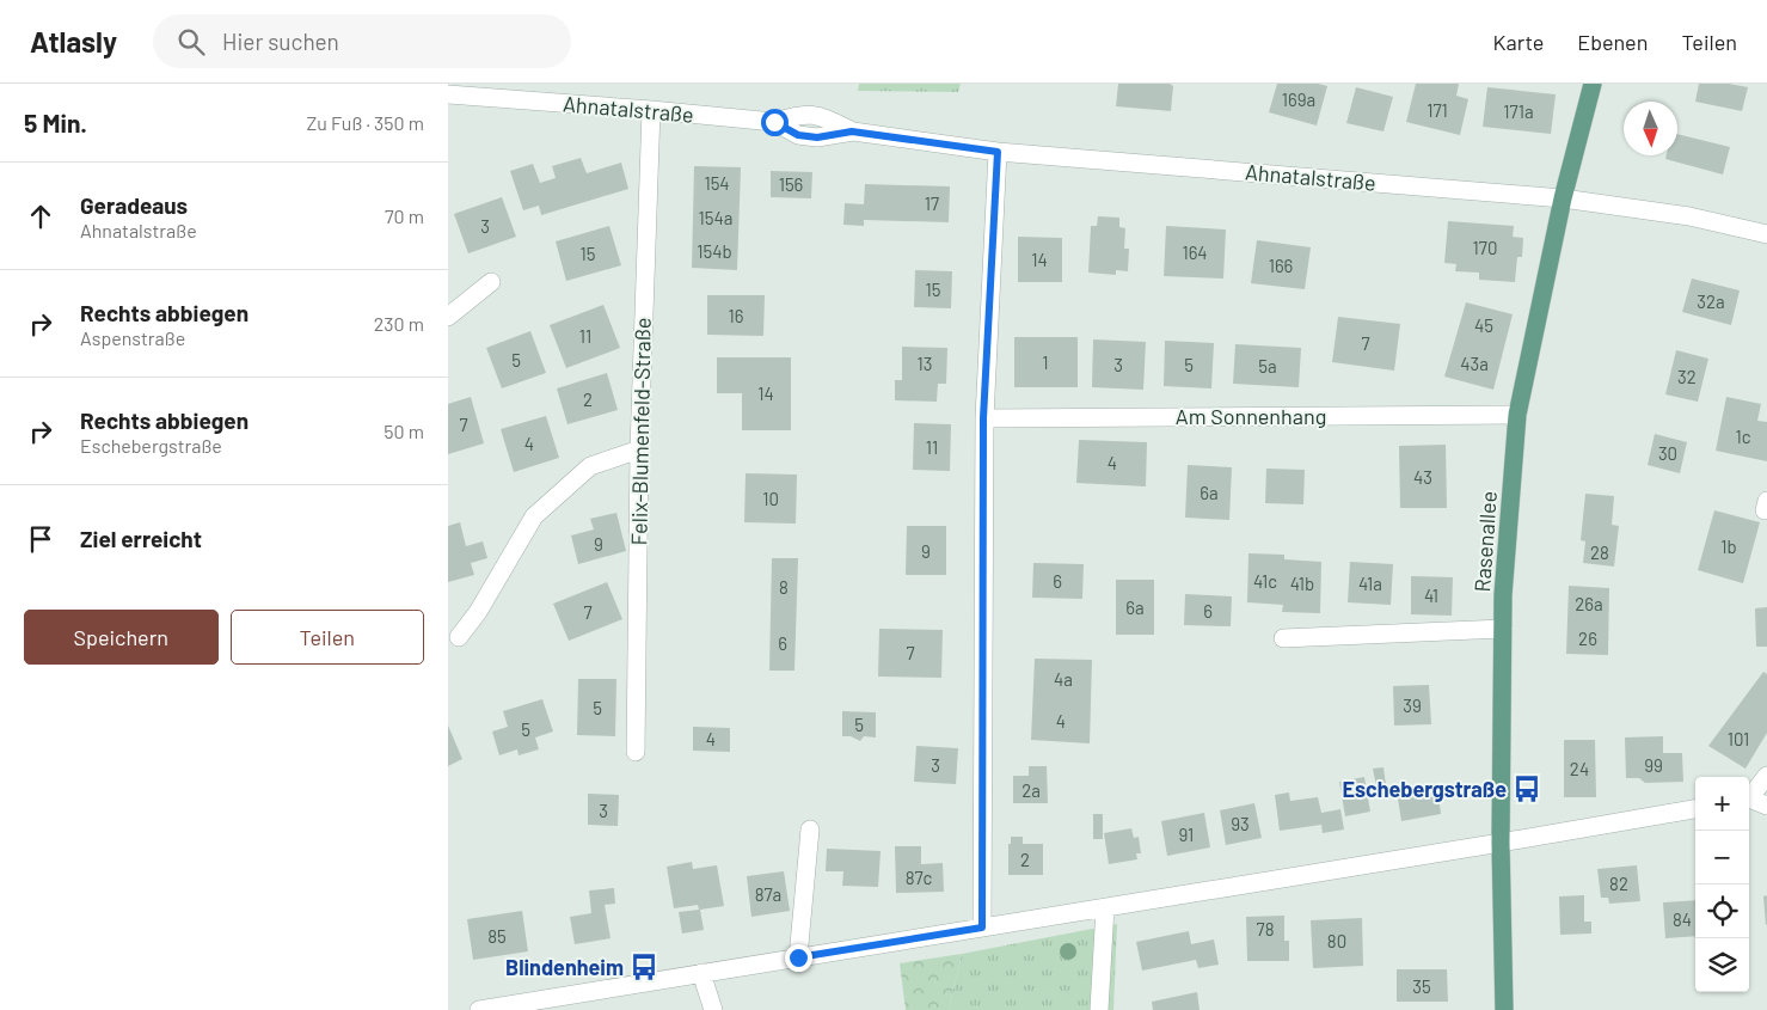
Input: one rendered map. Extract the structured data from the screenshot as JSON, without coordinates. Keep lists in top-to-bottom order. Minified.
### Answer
{"streets":{"main road":["Rasenallee"],"street":["Ahnatalstraße","Am Sonnenhang","Felix-Blumenfeld-Straße"]},"crossings":[["Ahnatalstraße","Felix-Blumenfeld-Straße"],["Ahnatalstraße","Rasenallee"],["Am Sonnenhang","Rasenallee"]],"places":{"bus stop":["Eschebergstraße","Blindenheim"]},"house_numbers":["169a","171","171a","154","156","17","154a","3","170","154b","164","15","14","166","15","32a","16","45","11","7","5","1","13","43a","3","5","5a","32","14","2","7","1c","4","11","30","4","43","6a","10","9","1b","9","28","6","41c","41b","41a","8","41","26a","6a","6","7","26","6","7","4a","39","5","4","5","5","4","101","3","99","24","2a","3","93","91","2","87c","82","87a","84","78","85","80","35"],"north":"bottom","page":{"header":"Atlasly","search":"Hier suchen","nav":["Karte","Ebenen","Teilen"],"heading":["5 Min.","Zu Fuß · 350 m"],"list":[["Geradeaus","Ahnatalstraße","70 m"],["Rechts abbiegen","Aspenstraße","230 m"],["Rechts abbiegen","Eschebergstraße","50 m"],"Ziel erreicht"],"buttons":["Speichern","Teilen"],"map_buttons":["+","−"]}}
